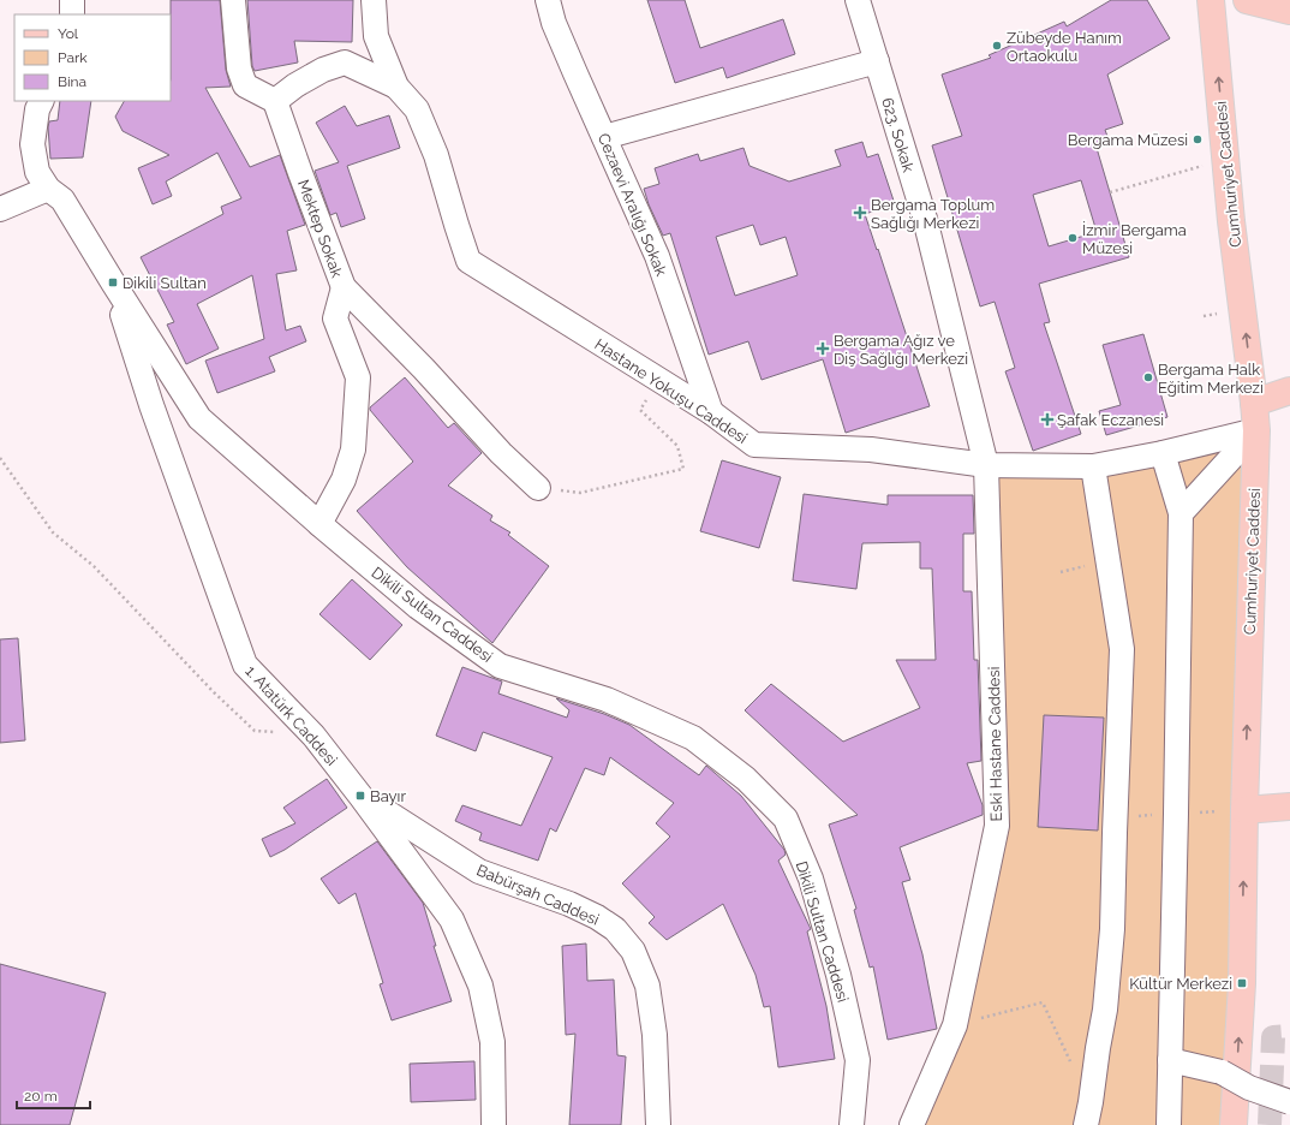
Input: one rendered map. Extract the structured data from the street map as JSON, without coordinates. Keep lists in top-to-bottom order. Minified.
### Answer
{"streets":{"main road":["Cumhuriyet Caddesi"],"street":["623. Sokak","Cezaevi Aralığı Sokak","Mektep Sokak","Hastane Yokuşu Caddesi","Dikili Sultan Caddesi","1. Atatürk Caddesi","Eski Hastane Caddesi","Babürşah Caddesi"]},"crossings":[["623. Sokak","Hastane Yokuşu Caddesi"],["623. Sokak","Eski Hastane Caddesi"],["Cumhuriyet Caddesi","Hastane Yokuşu Caddesi"],["Cezaevi Aralığı Sokak","Hastane Yokuşu Caddesi"],["Hastane Yokuşu Caddesi","Eski Hastane Caddesi"],["Dikili Sultan Caddesi","1. Atatürk Caddesi"],["1. Atatürk Caddesi","Babürşah Caddesi"]],"one_way":["Cumhuriyet Caddesi"],"places":{"other":["Zübeyde Hanım Ortaokulu","Bergama Müzesi","İzmir Bergama Müzesi","Bergama Halk Eğitim Merkezi"],"health":["Bergama Toplum Sağlığı Merkezi","Bergama Ağız ve Diş Sağlığı Merkezi","Şafak Eczanesi"],"transit":["Dikili Sultan","Bayır","Kültür Merkezi"]},"legend":["Yol","Park","Bina"],"scale_bar":"20 m"}
